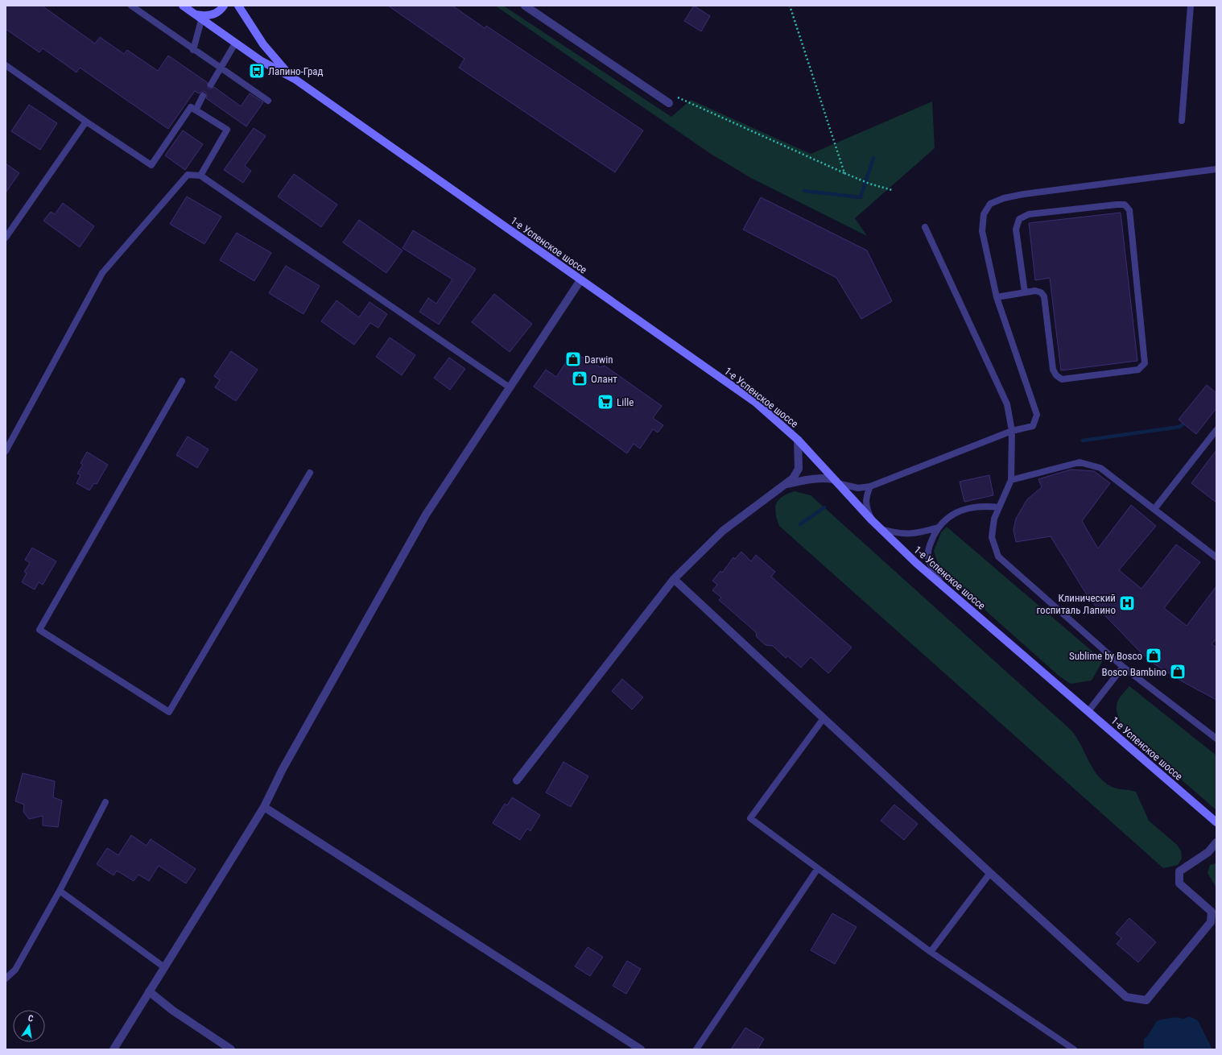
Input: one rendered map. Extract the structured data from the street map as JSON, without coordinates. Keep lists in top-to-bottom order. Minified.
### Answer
{"streets":{"main road":["1-е Успенское шоссе"]},"places":{"bus stop":["Лапино-Град"],"shop":["Darwin","Олант","Sublime by Bosco","Bosco Bambino"],"supermarket":["Lille"],"hospital":["Клинический госпиталь Лапино"]},"north":"top"}
